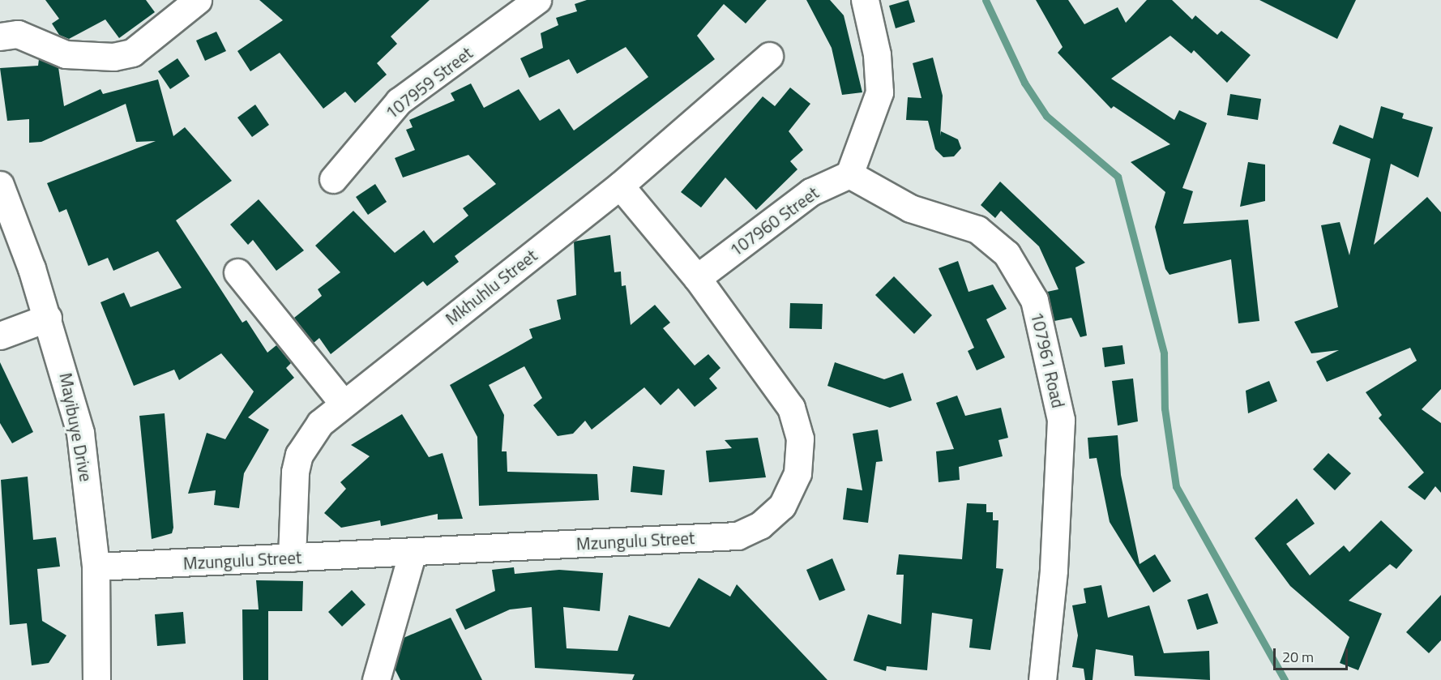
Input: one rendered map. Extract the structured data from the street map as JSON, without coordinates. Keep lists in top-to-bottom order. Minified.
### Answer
{"streets":{"street":["107959 Street","107960 Street","Mkhuhlu Street","107961 Road","Mayibuye Drive","Mzungulu Street"]},"crossings":[["107960 Street","107961 Road"],["107960 Street","Mzungulu Street"],["Mkhuhlu Street","Mzungulu Street"],["Mayibuye Drive","Mzungulu Street"]],"scale_bar":"20 m"}
